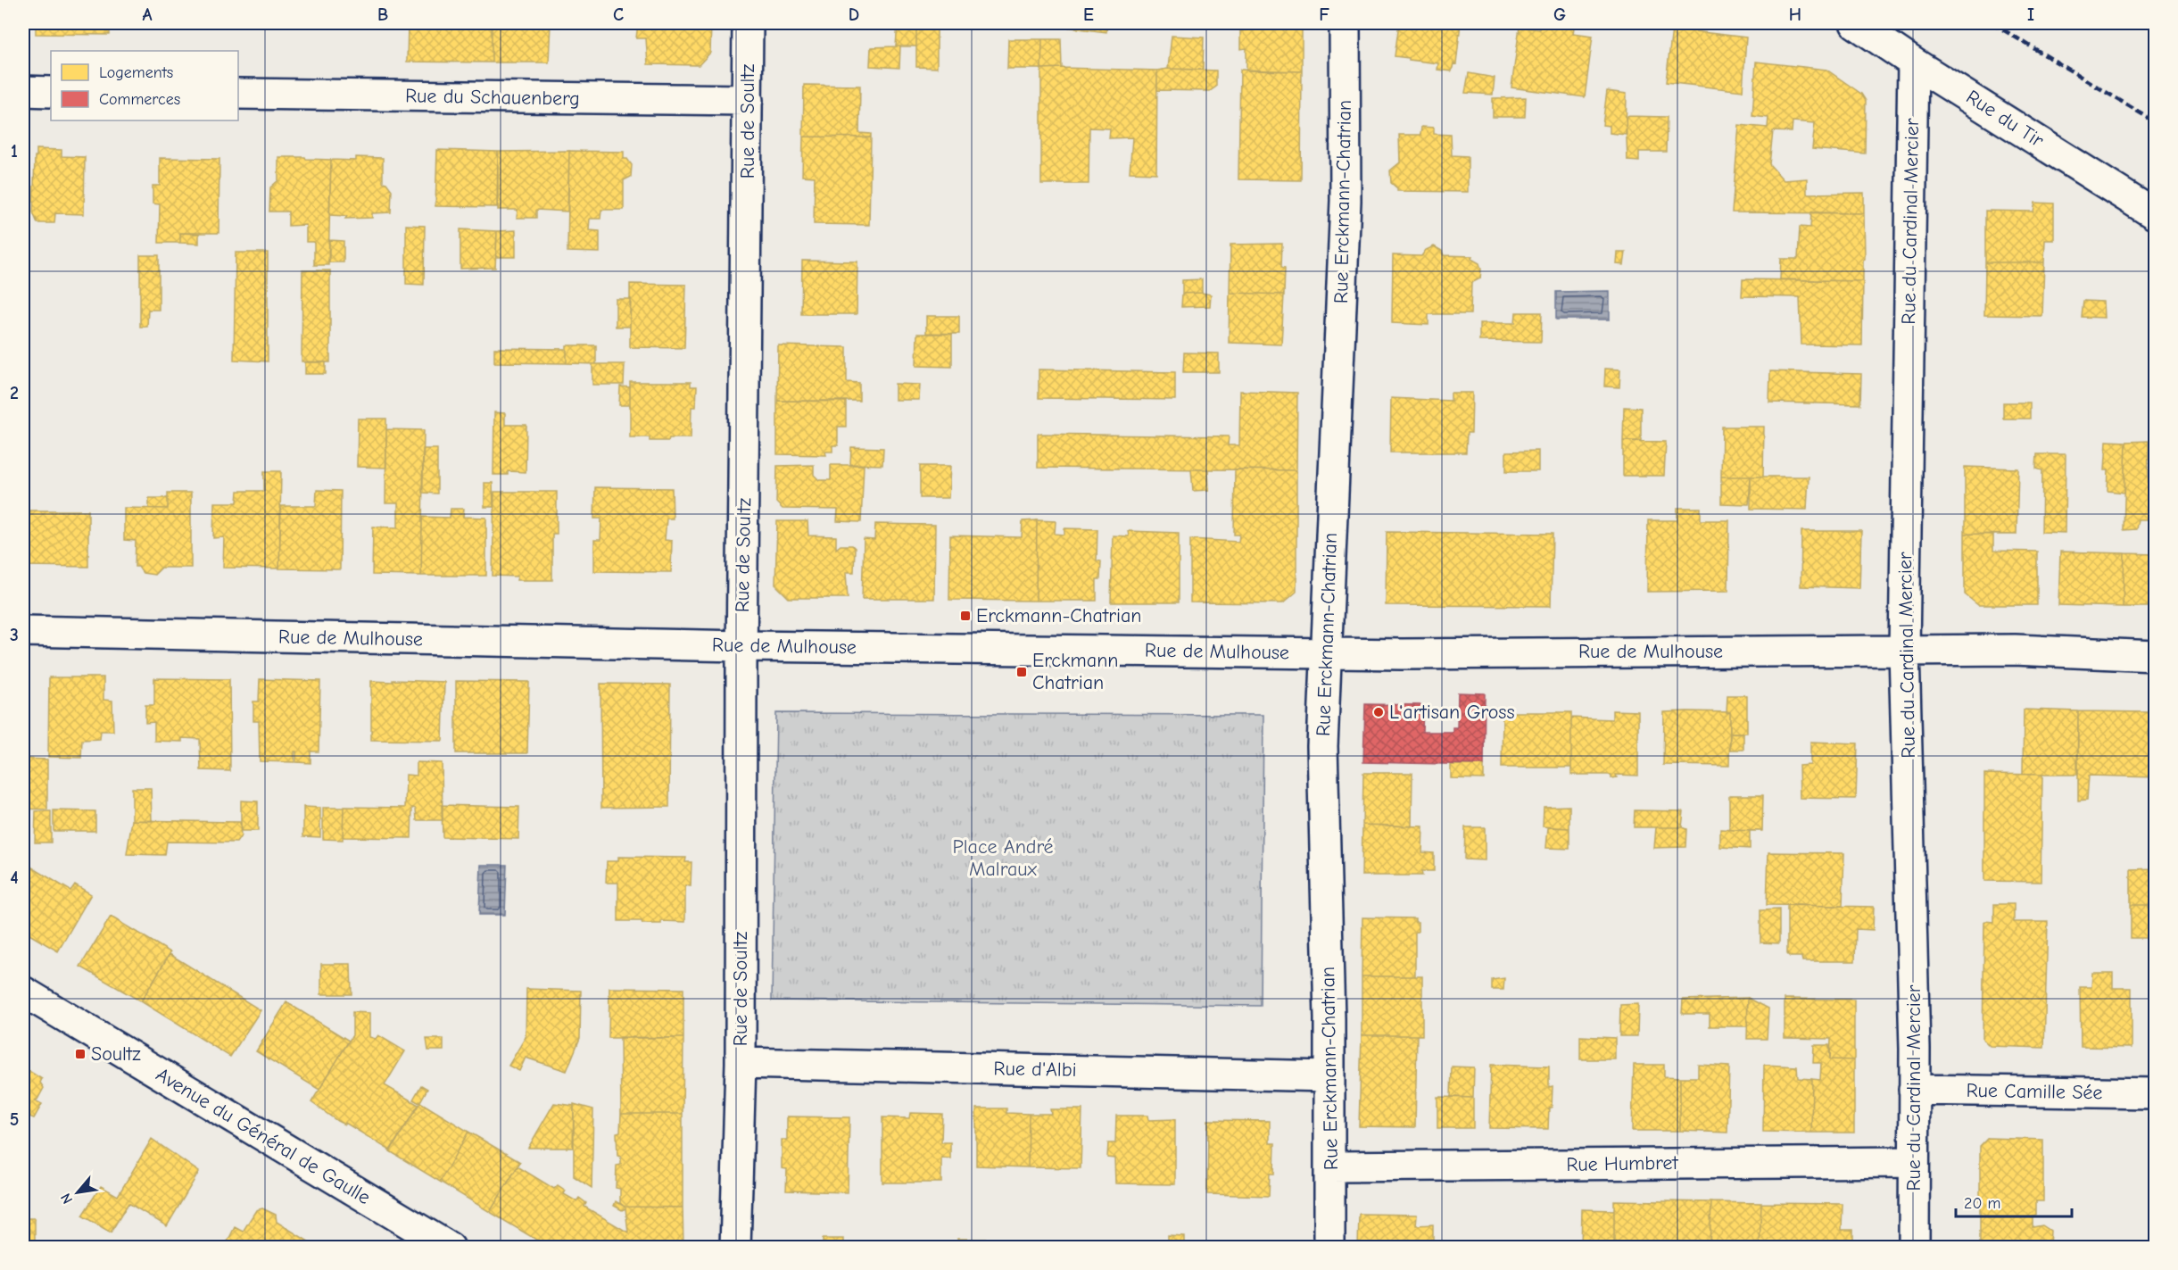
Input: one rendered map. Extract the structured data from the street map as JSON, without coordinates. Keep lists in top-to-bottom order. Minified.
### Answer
{"streets":{"street":["Rue du Schauenberg","Rue du Tir","Rue de Soultz","Rue Erckmann-Chatrian","Rue du Cardinal Mercier","Rue de Mulhouse","Rue d'Albi","Rue Camille Sée","Avenue du Général de Gaulle","Rue Humbret"]},"crossings":[["Rue du Schauenberg","Rue de Soultz"],["Rue du Tir","Rue du Cardinal Mercier"],["Rue de Soultz","Rue de Mulhouse"],["Rue de Soultz","Rue d'Albi"],["Rue Erckmann-Chatrian","Rue de Mulhouse"],["Rue Erckmann-Chatrian","Rue d'Albi"],["Rue Erckmann-Chatrian","Rue Humbret"],["Rue du Cardinal Mercier","Rue de Mulhouse"],["Rue du Cardinal Mercier","Rue Camille Sée"],["Rue du Cardinal Mercier","Rue Humbret"]],"parks":["Place André Malraux"],"places":{"transit":["Erckmann-Chatrian","Erckmann Chatrian","Soultz"],"other":["L'artisan Gross"]},"legend":["Logements","Commerces"],"scale_bar":"20 m","north":"bottom left","grid":{"columns":["A","B","C","D","E","F","G","H","I"],"rows":["1","2","3","4","5"]}}
